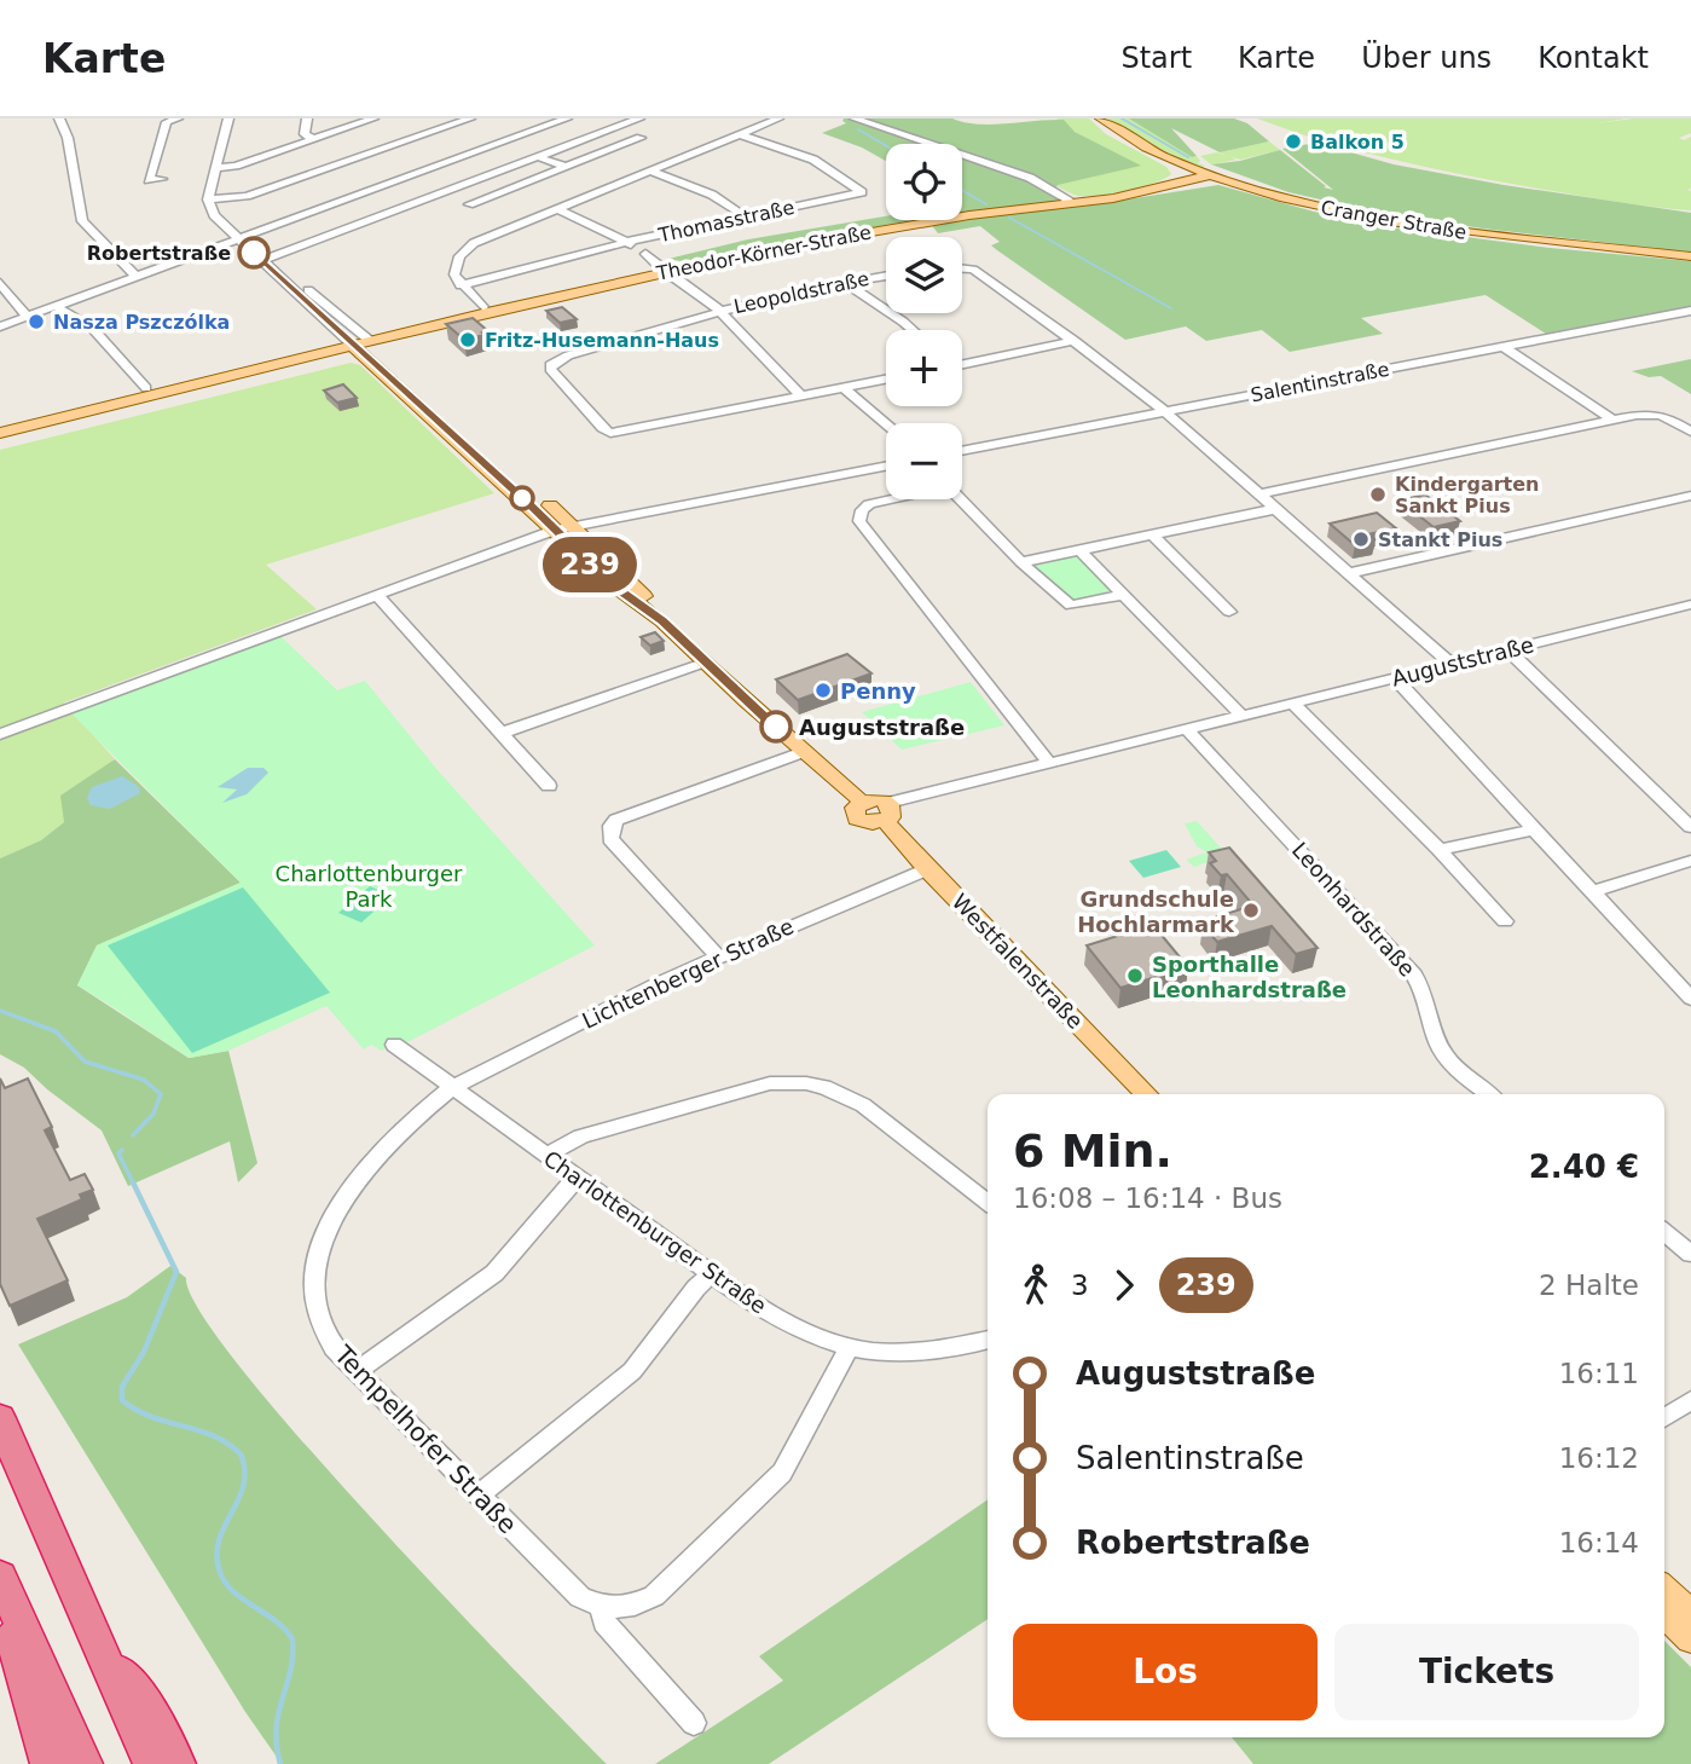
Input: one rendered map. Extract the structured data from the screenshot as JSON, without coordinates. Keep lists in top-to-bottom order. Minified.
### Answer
{"streets":{"main road":["Cranger Straße","Theodor-Körner-Straße","Westfalenstraße"],"street":["Thomasstraße","Leopoldstraße","Salentinstraße","Auguststraße","Leonhardstraße","Lichtenberger Straße","Charlottenburger Straße","Tempelhofer Straße"]},"crossings":[["Cranger Straße","Theodor-Körner-Straße"],["Theodor-Körner-Straße","Westfalenstraße"],["Auguststraße","Leonhardstraße"],["Auguststraße","Westfalenstraße"],["Westfalenstraße","Lichtenberger Straße"],["Lichtenberger Straße","Charlottenburger Straße"],["Lichtenberger Straße","Tempelhofer Straße"],["Charlottenburger Straße","Tempelhofer Straße"]],"parks":["Charlottenburger Park"],"places":["Balkon 5","Robertstraße","Nasza Pszczólka","Fritz-Husemann-Haus","Kindergarten Sankt Pius","Stankt Pius","Penny","Auguststraße","Grundschule Hochlarmark","Sporthalle Leonhardstraße"],"lines":["bus line 239"],"page":{"header":"Karte","nav":["Start","Karte","Über uns","Kontakt"],"on_map":"239","map_buttons":["+","−"],"heading":["6 Min.","16:08 – 16:14 · Bus","2.40 €"],"legs":["3","239","2 Halte"],"list":[{"name":"Auguststraße","value":"16:11"},{"name":"Salentinstraße","value":"16:12"},{"name":"Robertstraße","value":"16:14"}],"buttons":["Los","Tickets"]}}
